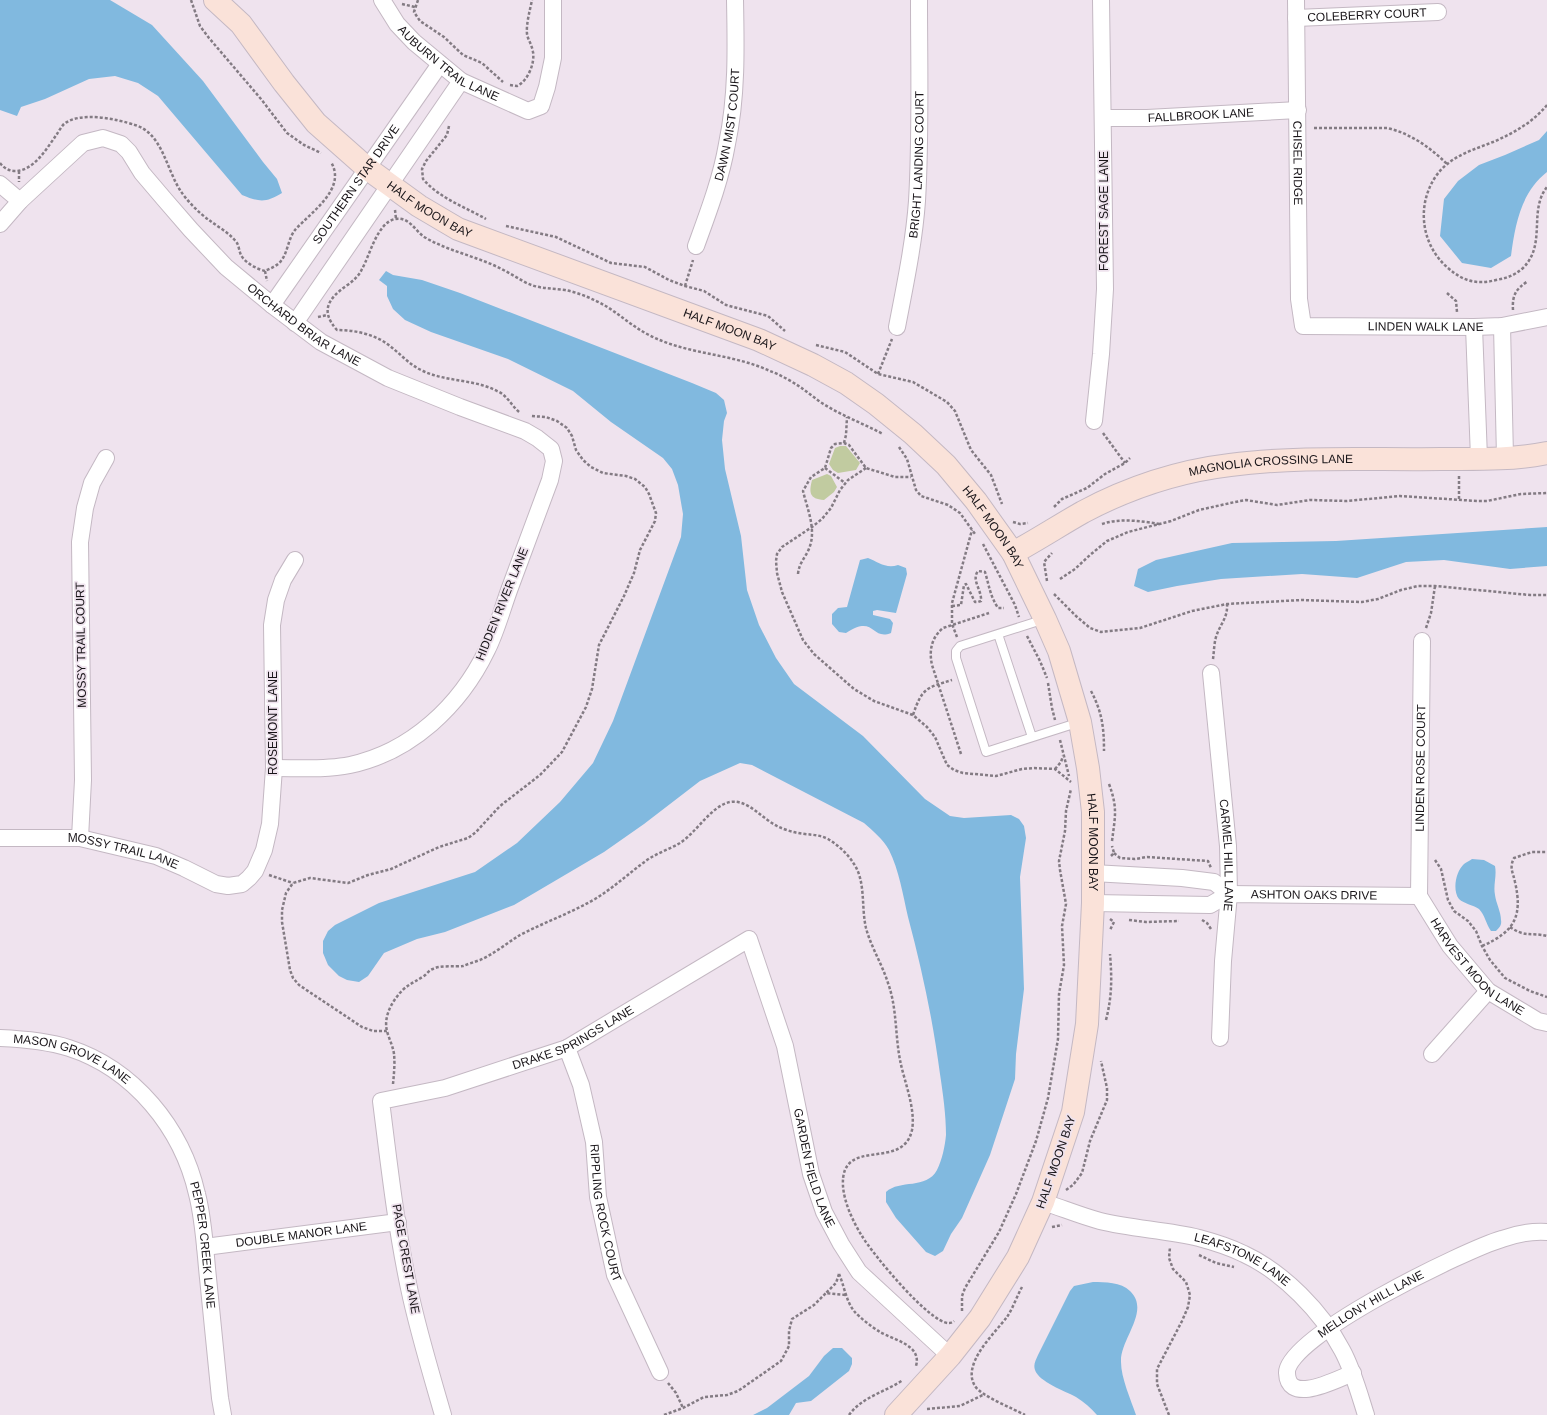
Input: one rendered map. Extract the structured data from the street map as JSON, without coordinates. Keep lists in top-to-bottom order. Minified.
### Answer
{"streets":{"street":["COLEBERRY COURT","AUBURN TRAIL LANE","FALLBROOK LANE","DAWN MIST COURT","CHISEL RIDGE","BRIGHT LANDING COURT","SOUTHERN STAR DRIVE","HALF MOON BAY","FOREST SAGE LANE","ORCHARD BRIAR LANE","LINDEN WALK LANE","MAGNOLIA CROSSING LANE","HIDDEN RIVER LANE","MOSSY TRAIL COURT","ROSEMONT LANE","LINDEN ROSE COURT","MOSSY TRAIL LANE","CARMEL HILL LANE","ASHTON OAKS DRIVE","HARVEST MOON LANE","DRAKE SPRINGS LANE","MASON GROVE LANE","GARDEN FIELD LANE","RIPPLING ROCK COURT","DOUBLE MANOR LANE","PEPPER CREEK LANE","PAGE CREST LANE","LEAFSTONE LANE","MELLONY HILL LANE"]},"crossings":[["COLEBERRY COURT","CHISEL RIDGE"],["AUBURN TRAIL LANE","SOUTHERN STAR DRIVE"],["FALLBROOK LANE","CHISEL RIDGE"],["FALLBROOK LANE","FOREST SAGE LANE"],["CHISEL RIDGE","LINDEN WALK LANE"],["SOUTHERN STAR DRIVE","HALF MOON BAY"],["SOUTHERN STAR DRIVE","ORCHARD BRIAR LANE"],["HALF MOON BAY","MAGNOLIA CROSSING LANE"],["HALF MOON BAY","GARDEN FIELD LANE"],["HALF MOON BAY","LEAFSTONE LANE"],["ORCHARD BRIAR LANE","HIDDEN RIVER LANE"],["HIDDEN RIVER LANE","ROSEMONT LANE"],["MOSSY TRAIL COURT","MOSSY TRAIL LANE"],["ROSEMONT LANE","MOSSY TRAIL LANE"],["LINDEN ROSE COURT","ASHTON OAKS DRIVE"],["LINDEN ROSE COURT","HARVEST MOON LANE"],["CARMEL HILL LANE","ASHTON OAKS DRIVE"],["ASHTON OAKS DRIVE","HARVEST MOON LANE"],["DRAKE SPRINGS LANE","GARDEN FIELD LANE"],["DRAKE SPRINGS LANE","RIPPLING ROCK COURT"],["DRAKE SPRINGS LANE","PAGE CREST LANE"],["MASON GROVE LANE","PEPPER CREEK LANE"],["DOUBLE MANOR LANE","PEPPER CREEK LANE"],["DOUBLE MANOR LANE","PAGE CREST LANE"],["LEAFSTONE LANE","MELLONY HILL LANE"]]}
